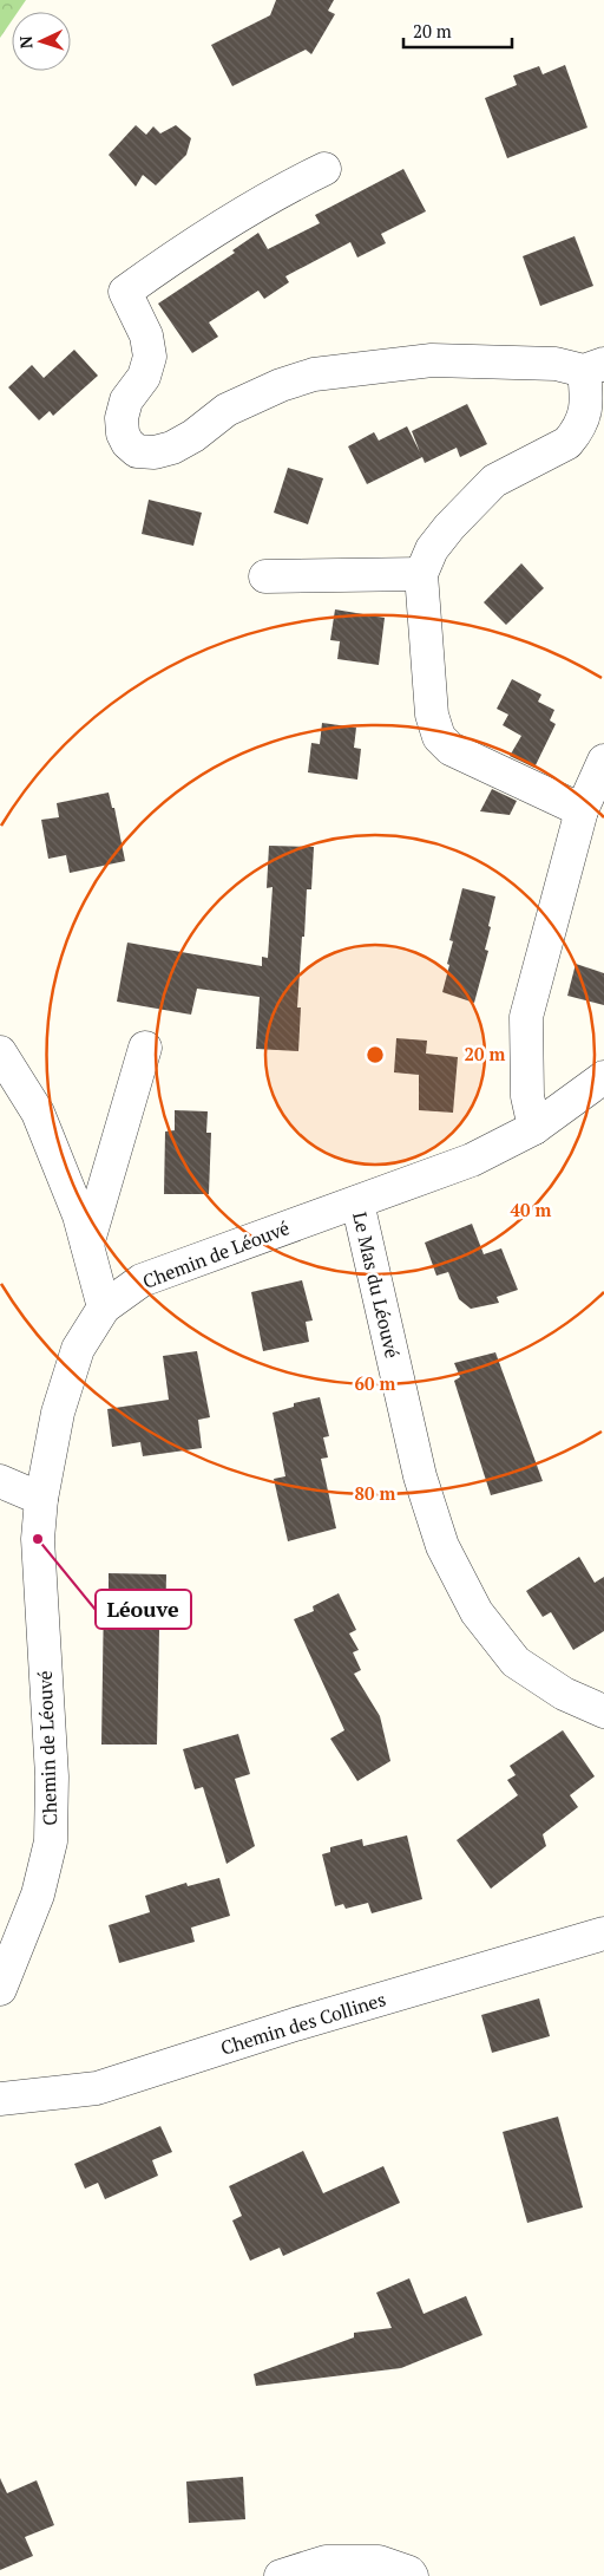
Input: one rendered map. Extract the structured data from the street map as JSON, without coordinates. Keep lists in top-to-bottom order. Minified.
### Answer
{"streets":{"street":["Chemin de Léouvé","Le Mas du Léouvé","Chemin des Collines"]},"crossings":[["Chemin de Léouvé","Le Mas du Léouvé"]],"places":["Léouve"],"scale_bar":"20 m","north":"left","rings":["20 m","40 m","60 m","80 m"]}
